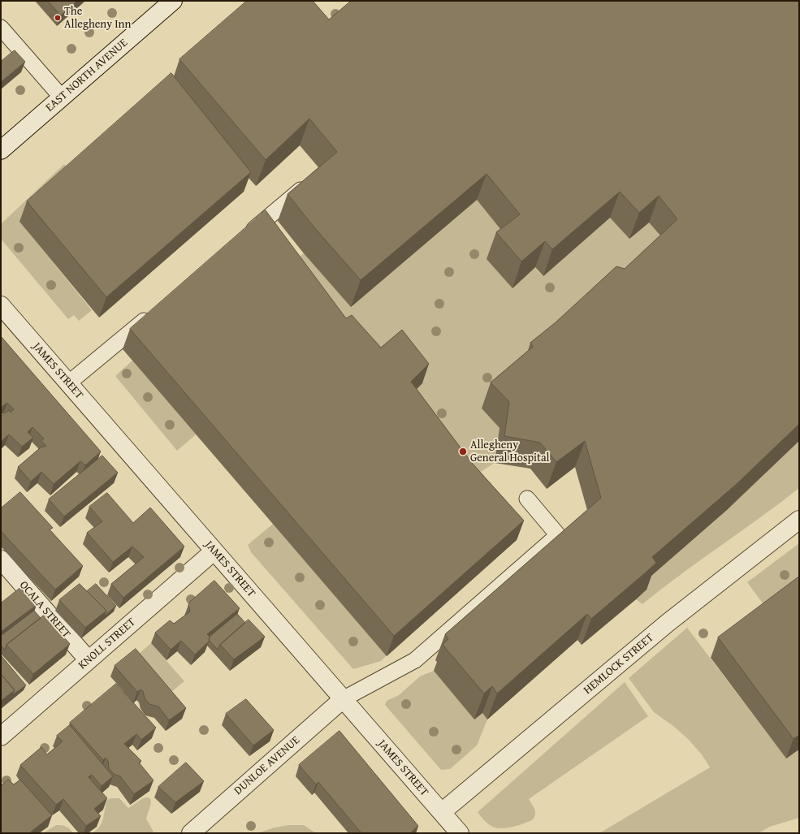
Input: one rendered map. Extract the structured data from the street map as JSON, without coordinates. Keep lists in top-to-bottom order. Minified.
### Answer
{"streets":{"street":["EAST NORTH AVENUE","JAMES STREET","OCALA STREET","KNOLL STREET","HEMLOCK STREET","DUNLOE AVENUE"]},"crossings":[["JAMES STREET","KNOLL STREET"],["JAMES STREET","HEMLOCK STREET"],["JAMES STREET","DUNLOE AVENUE"],["OCALA STREET","KNOLL STREET"]],"places":["The Allegheny Inn","Allegheny General Hospital"]}
